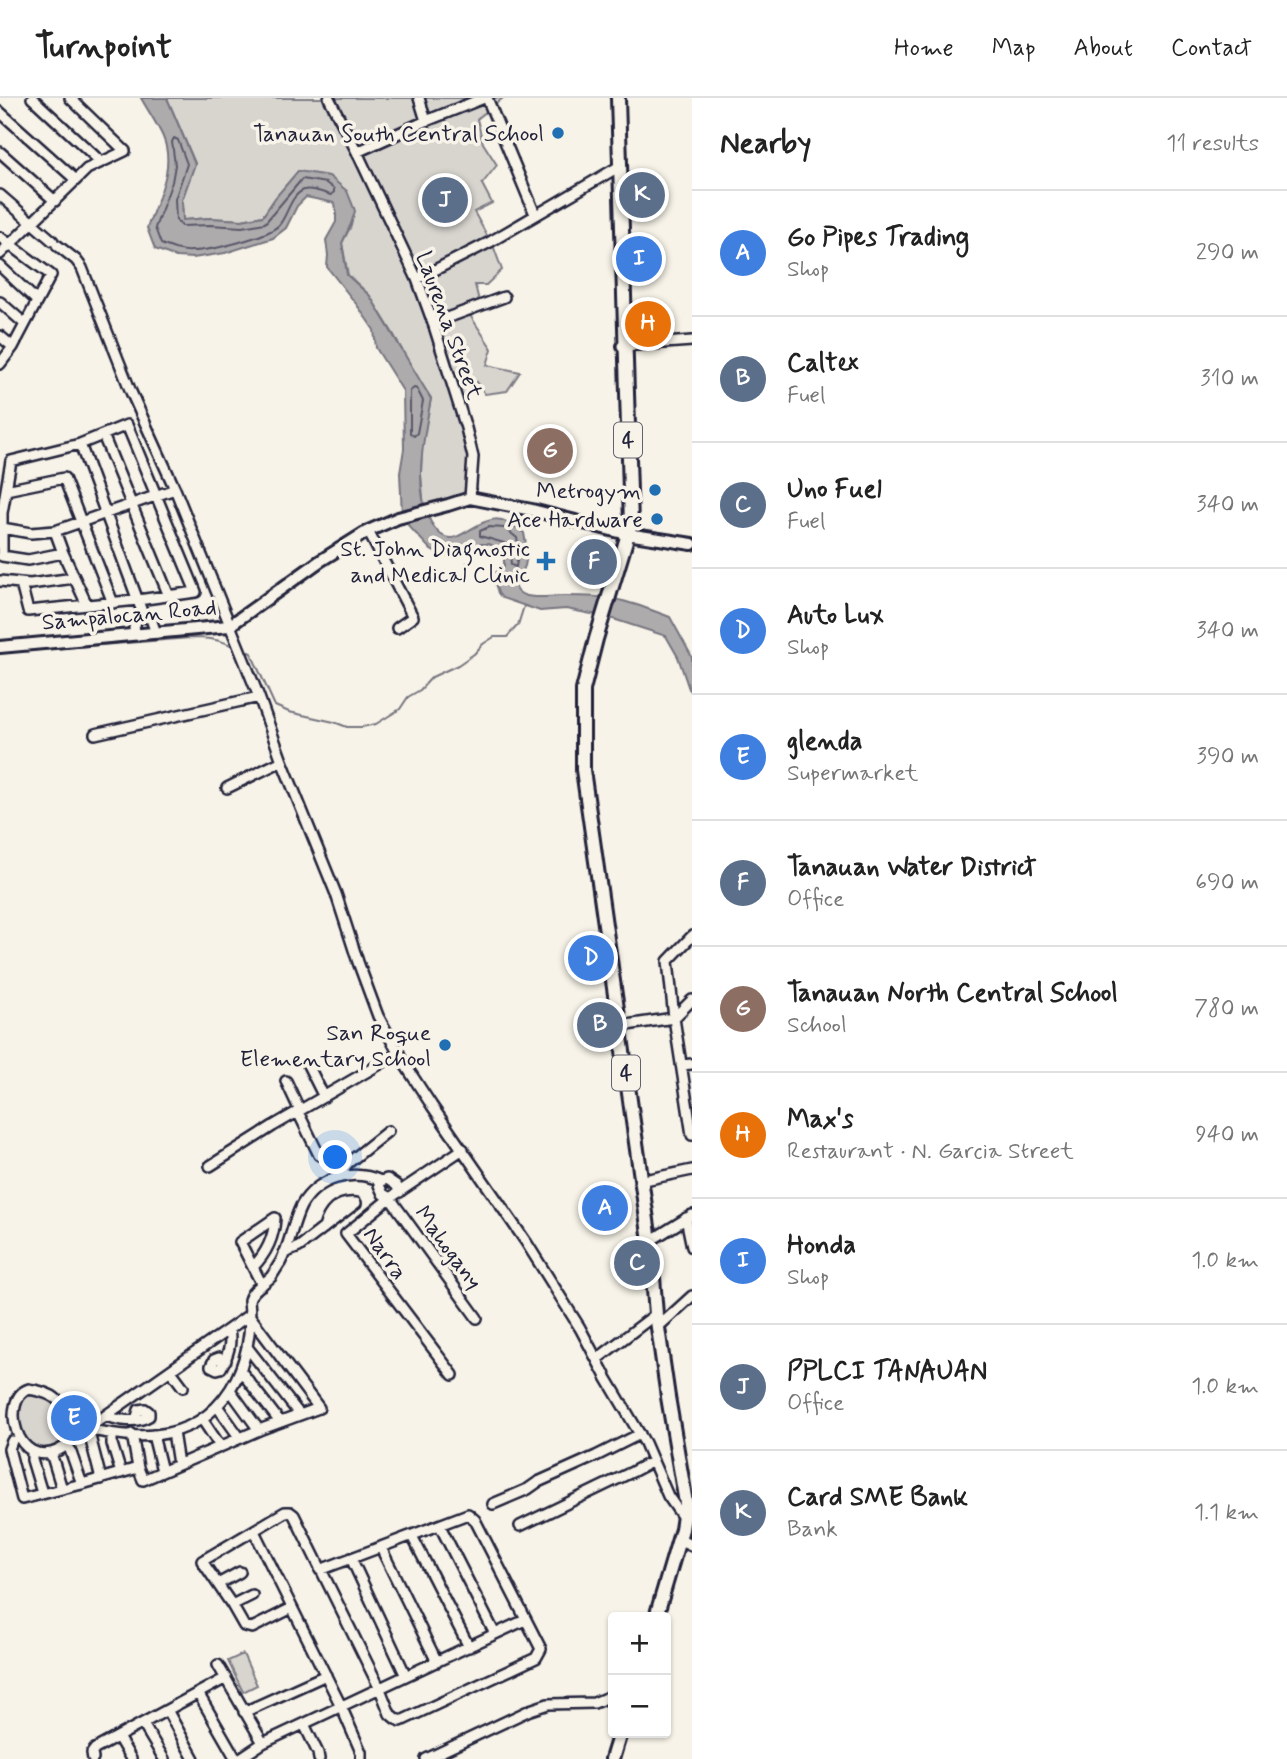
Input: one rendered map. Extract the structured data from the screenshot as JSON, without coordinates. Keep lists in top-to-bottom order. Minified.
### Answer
{"streets":{"highway":["4"],"main road":["Sampalocan Road"],"street":["Laurena Street","Mahogany","Narra"]},"crossings":[["Laurena Street","Sampalocan Road"],["Mahogany","Narra"]],"places":{"other":["Tanauan South Central School","Metrogym","Ace Hardware","San Roque Elementary School"],"health":["St. John Diagnostic and Medical Clinic"]},"page":{"header":"Turnpoint","nav":["Home","Map","About","Contact"],"heading":["Nearby","11 results"],"pins":["K","J","I","H","G","F","D","B","A","C","E"],"list":[{"mark":"A","name":"Go Pipes Trading","note":"Shop","value":"290 m"},{"mark":"B","name":"Caltex","note":"Fuel","value":"310 m"},{"mark":"C","name":"Uno Fuel","note":"Fuel","value":"340 m"},{"mark":"D","name":"Auto Lux","note":"Shop","value":"340 m"},{"mark":"E","name":"glenda","note":"Supermarket","value":"390 m"},{"mark":"F","name":"Tanauan Water District","note":"Office","value":"690 m"},{"mark":"G","name":"Tanauan North Central School","note":"School","value":"780 m"},{"mark":"H","name":"Max's","note":"Restaurant · N. Garcia Street","value":"940 m"},{"mark":"I","name":"Honda","note":"Shop","value":"1.0 km"},{"mark":"J","name":"PPLCI TANAUAN","note":"Office","value":"1.0 km"},{"mark":"K","name":"Card SME Bank","note":"Bank","value":"1.1 km"}],"map_buttons":["+","−"]}}
